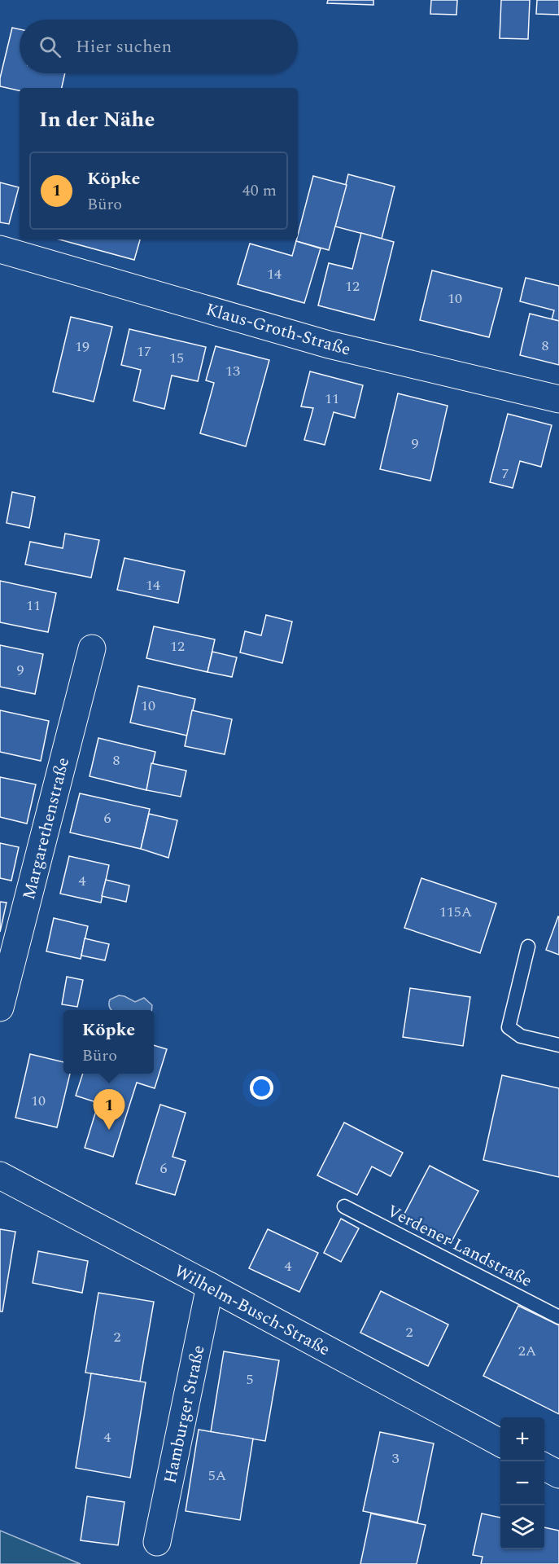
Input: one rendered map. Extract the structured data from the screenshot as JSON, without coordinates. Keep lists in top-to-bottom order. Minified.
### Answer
{"streets":{"street":["Klaus-Groth-Straße","Margarethenstraße","Wilhelm-Busch-Straße","Hamburger Straße"],"lane":["Verdener Landstraße"]},"crossings":[["Wilhelm-Busch-Straße","Hamburger Straße"]],"house_numbers":["14","12","10","8","19","17","15","13","11","9","7","14","11","12","9","10","8","6","4","115A","10","6","4","2","2","2A","5","4","3","5A"],"page":{"search":"Hier suchen","heading":"In der Nähe","list":[{"mark":"1","name":"Köpke","note":"Büro","value":"40 m"}],"popup":["Köpke","Büro"],"pins":"1","map_buttons":["+","−"]}}
